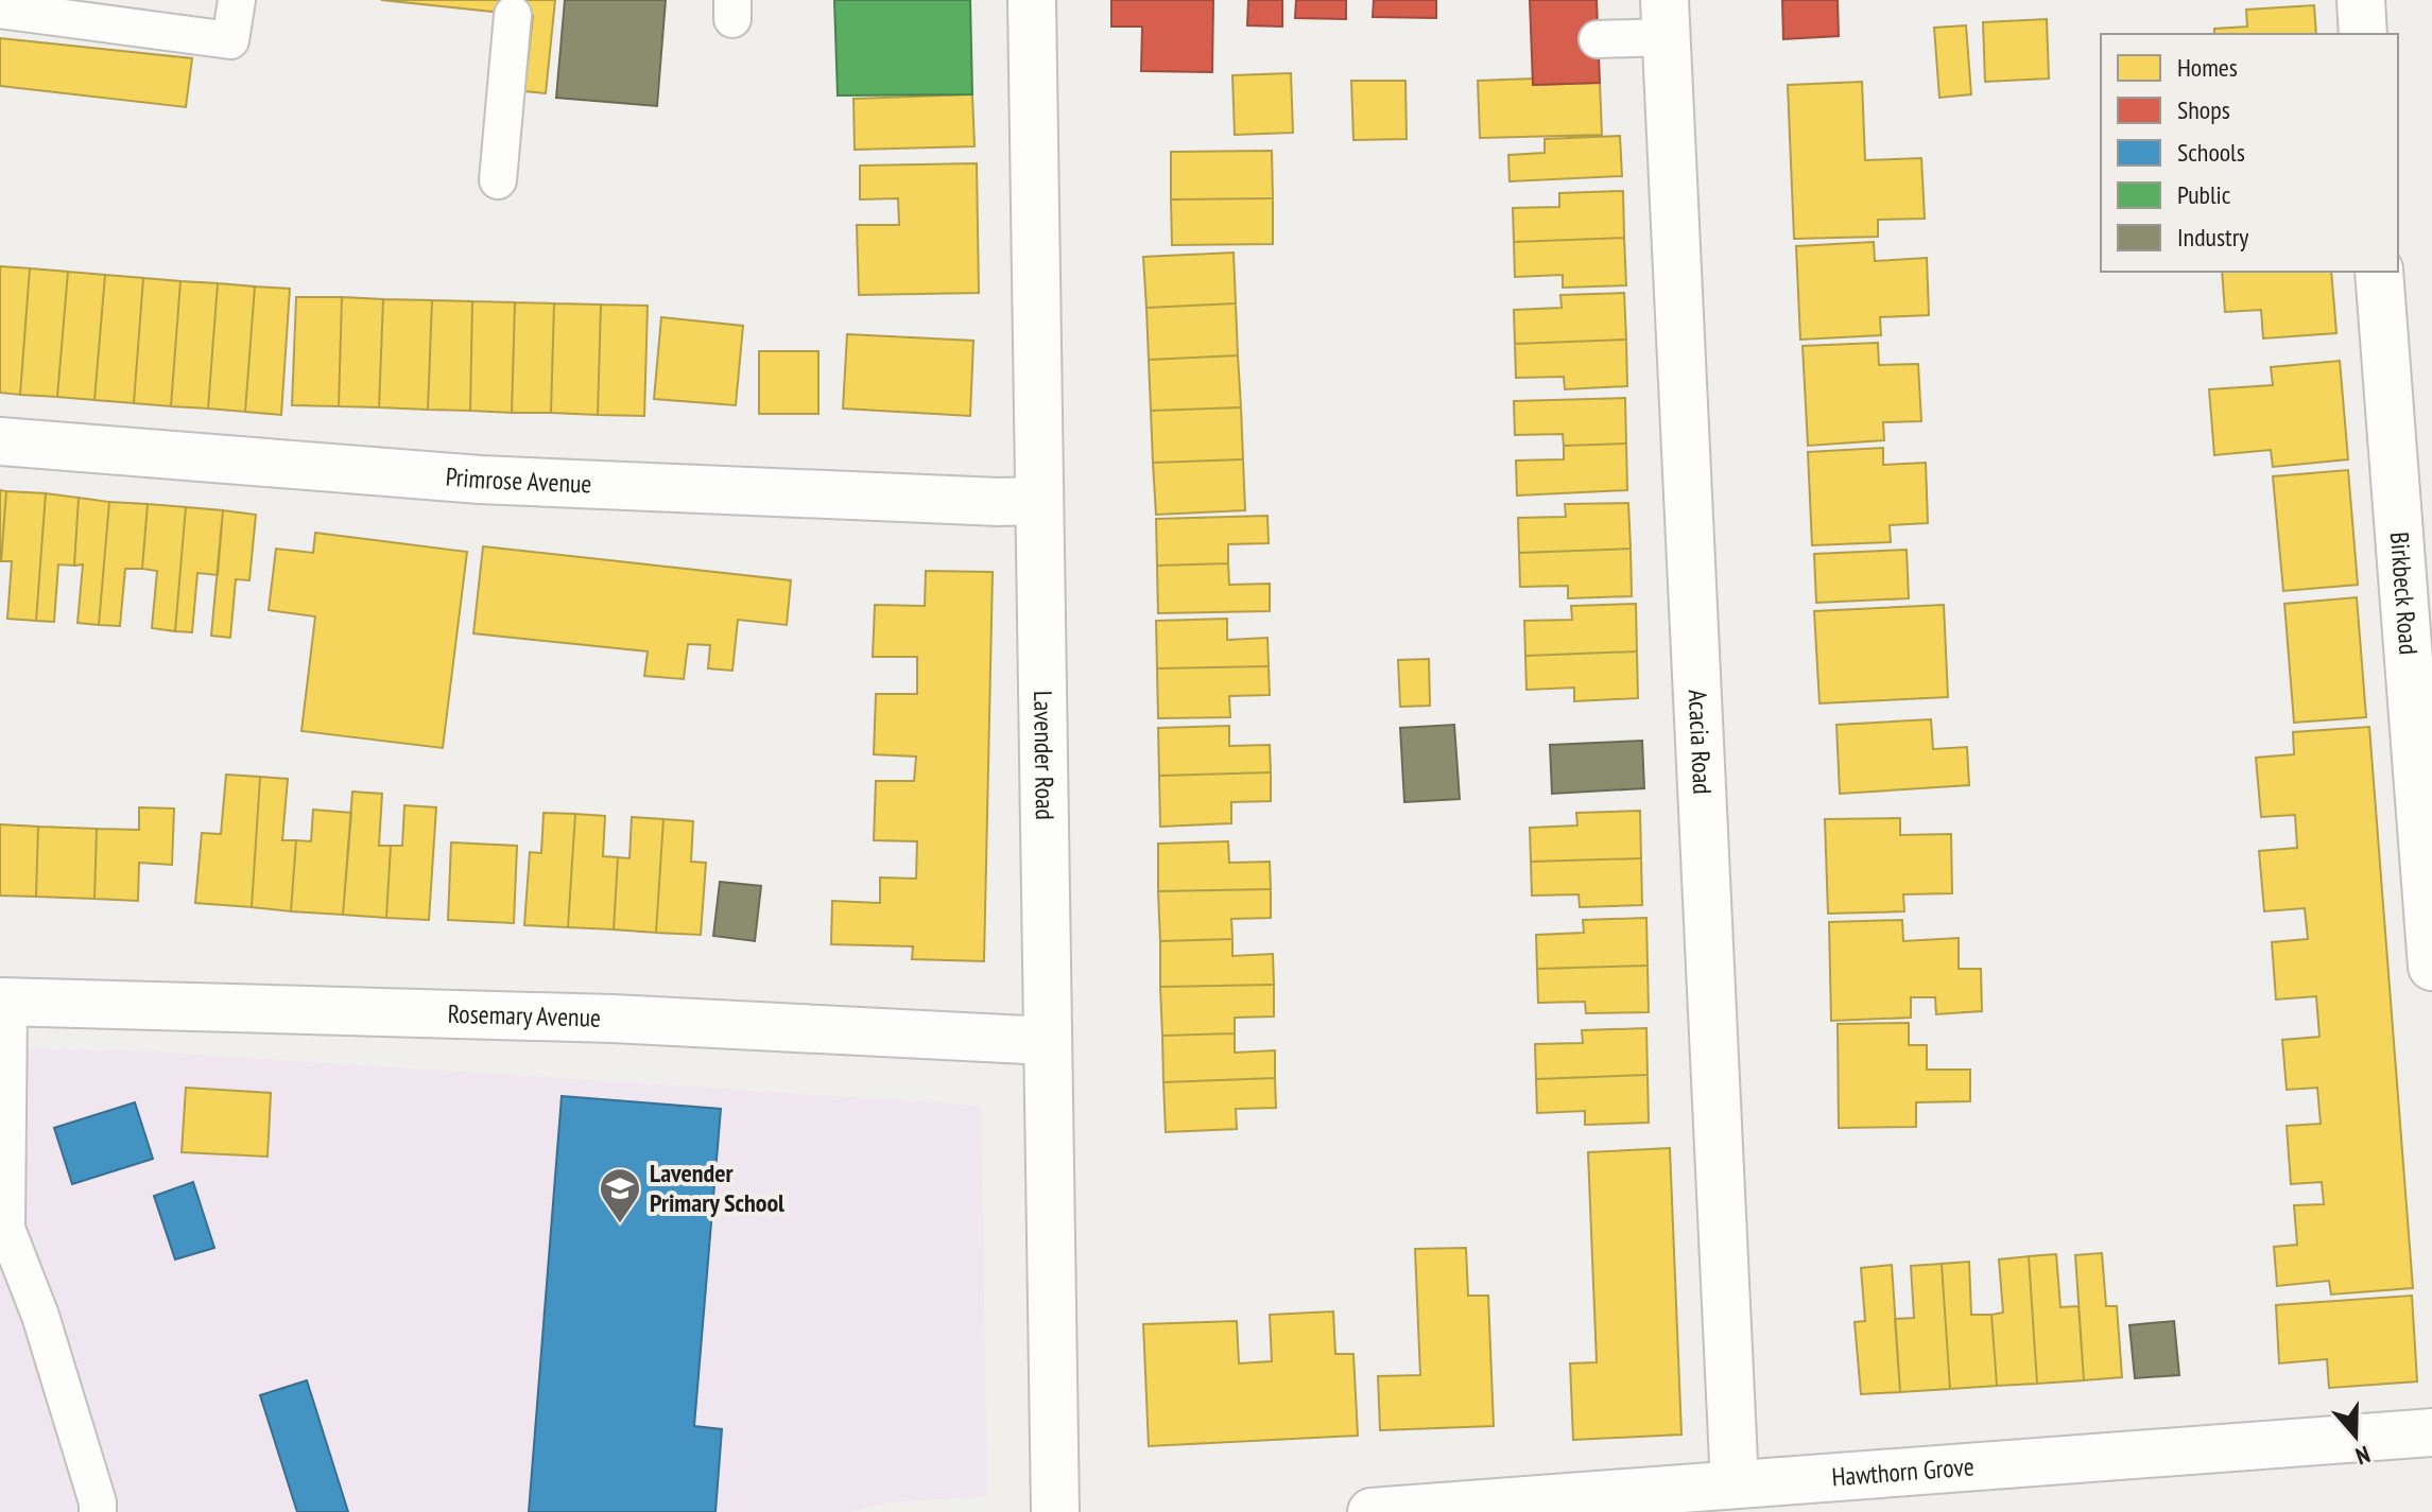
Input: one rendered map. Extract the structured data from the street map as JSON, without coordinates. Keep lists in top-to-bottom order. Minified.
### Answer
{"streets":{"street":["Primrose Avenue","Birkbeck Road","Acacia Road","Lavender Road","Rosemary Avenue","Hawthorn Grove"]},"crossings":[["Primrose Avenue","Lavender Road"],["Acacia Road","Hawthorn Grove"],["Lavender Road","Rosemary Avenue"]],"places":{"school or university":["Lavender Primary School"]},"legend":["Homes","Shops","Schools","Public","Industry"],"north":"bottom"}
